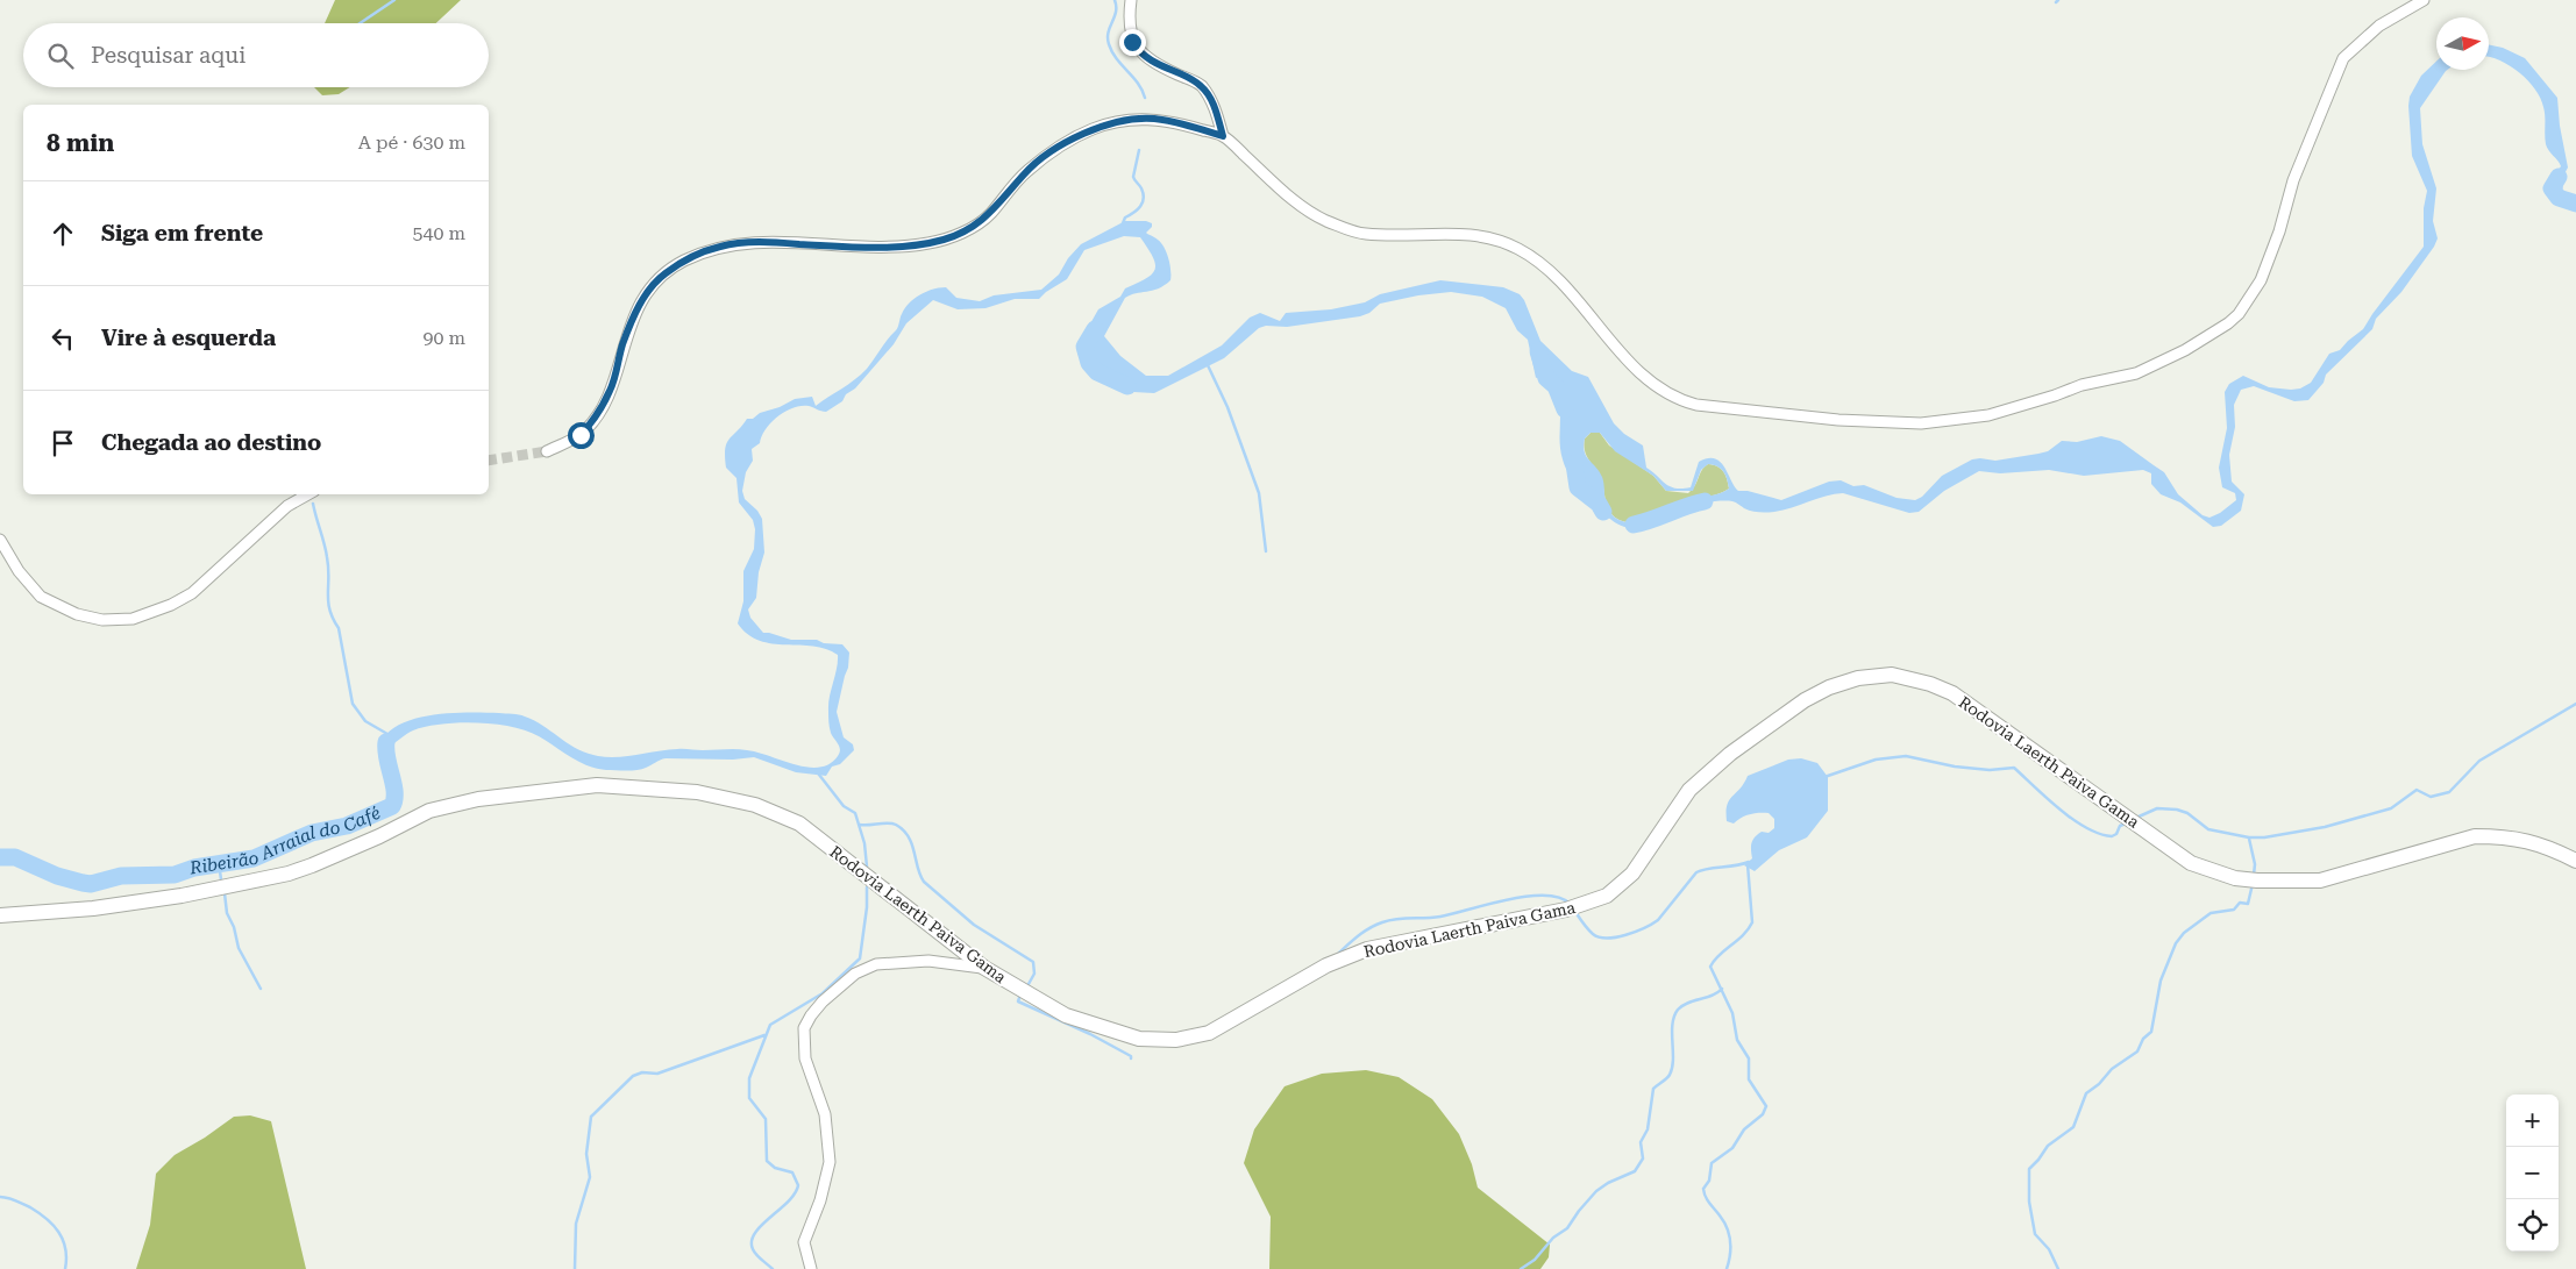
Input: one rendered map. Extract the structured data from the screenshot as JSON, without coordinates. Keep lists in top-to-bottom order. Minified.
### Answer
{"streets":{"main road":["Rodovia Laerth Paiva Gama"]},"water":["Ribeirão Arraial do Café"],"north":"right","page":{"search":"Pesquisar aqui","heading":["8 min","A pé · 630 m"],"list":[["Siga em frente","540 m"],["Vire à esquerda","90 m"],"Chegada ao destino"],"map_buttons":["+","−"]}}
